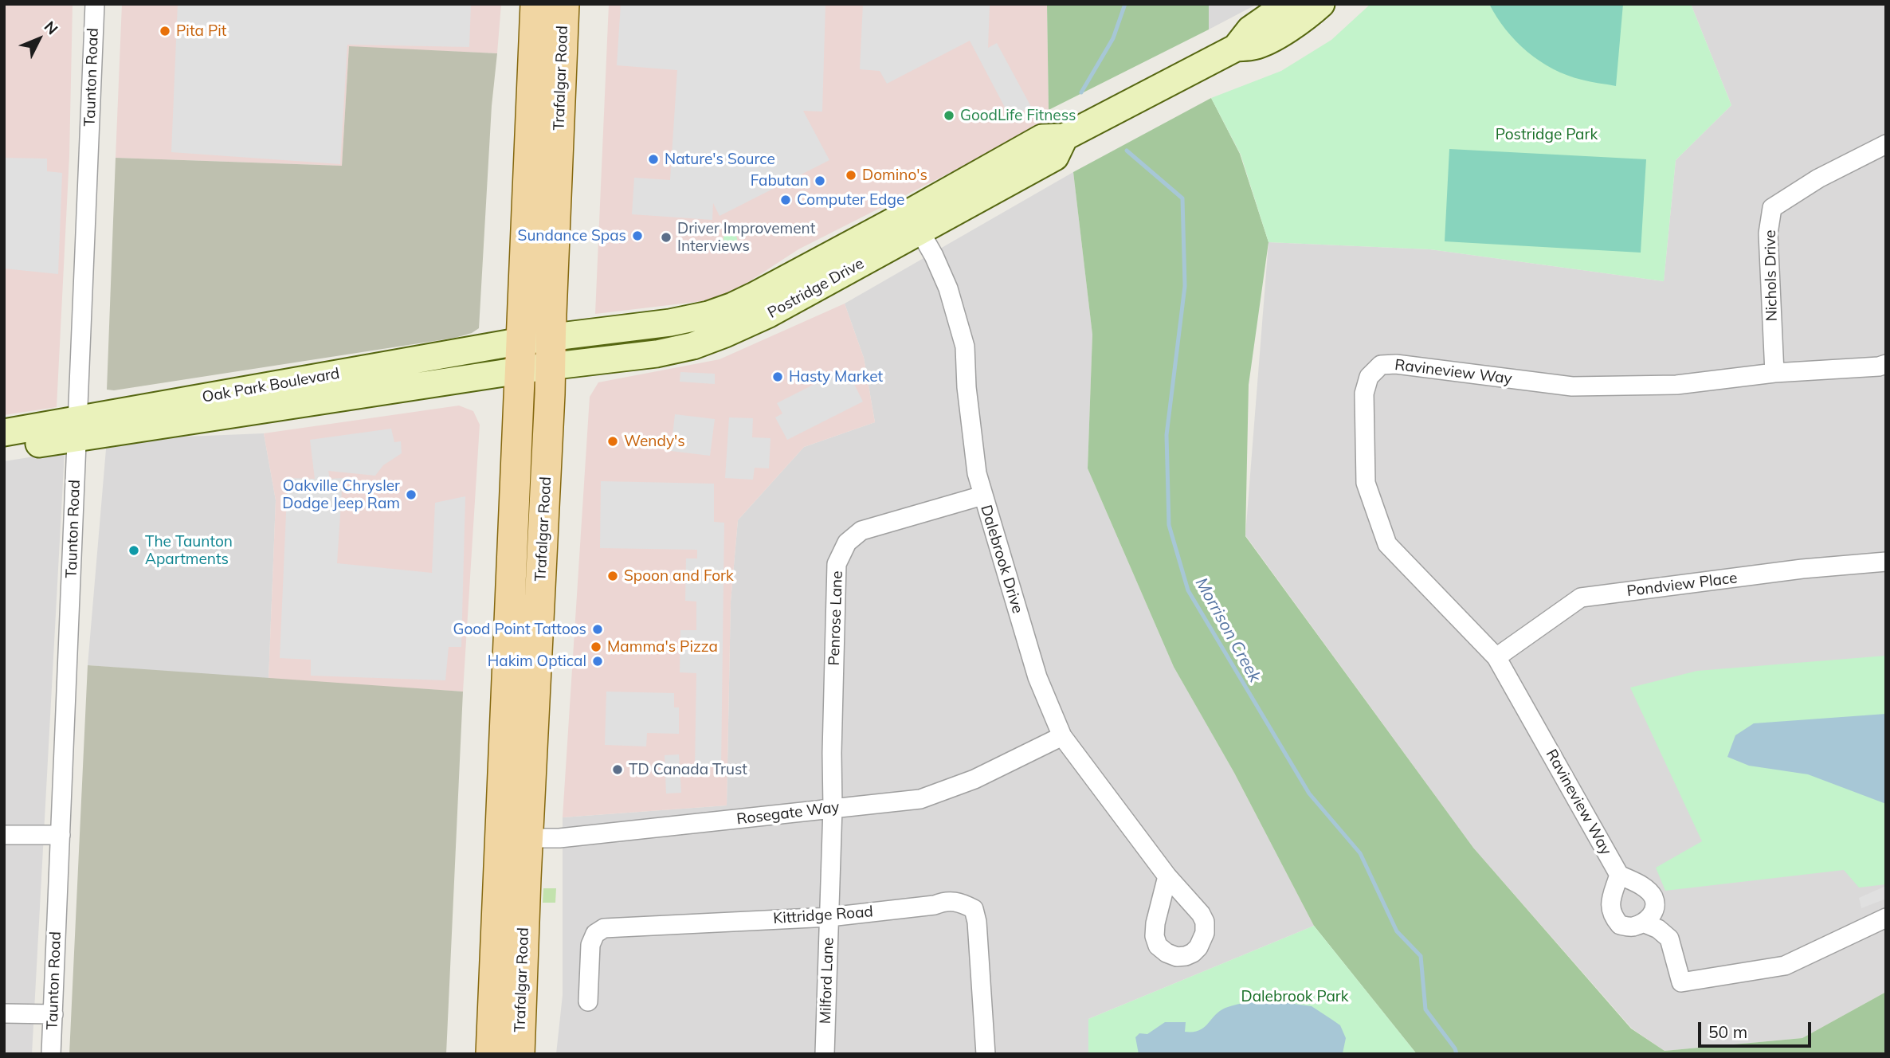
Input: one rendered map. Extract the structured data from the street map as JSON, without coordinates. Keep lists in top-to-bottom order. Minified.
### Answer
{"streets":{"main road":["Trafalgar Road"],"street":["Taunton Road","Nichols Drive","Postridge Drive","Ravineview Way","Oak Park Boulevard","Dalebrook Drive","Pondview Place","Penrose Lane","Rosegate Way","Kittridge Road","Milford Lane"]},"crossings":[["Taunton Road","Oak Park Boulevard"],["Trafalgar Road","Postridge Drive"],["Trafalgar Road","Oak Park Boulevard"],["Trafalgar Road","Rosegate Way"],["Nichols Drive","Ravineview Way"],["Postridge Drive","Oak Park Boulevard"],["Postridge Drive","Dalebrook Drive"],["Ravineview Way","Pondview Place"],["Dalebrook Drive","Penrose Lane"],["Dalebrook Drive","Rosegate Way"],["Penrose Lane","Rosegate Way"],["Penrose Lane","Milford Lane"],["Rosegate Way","Milford Lane"],["Kittridge Road","Milford Lane"]],"water":["Morrison Creek"],"parks":["Postridge Park","Dalebrook Park"],"places":["Pita Pit","GoodLife Fitness","Nature's Source","Domino's","Fabutan","Computer Edge","Sundance Spas","Driver Improvement Interviews","Hasty Market","Wendy's","Oakville Chrysler Dodge Jeep Ram","The Taunton Apartments","Spoon and Fork","Good Point Tattoos","Mamma's Pizza","Hakim Optical","TD Canada Trust"],"scale_bar":"50 m","north":"top right"}
